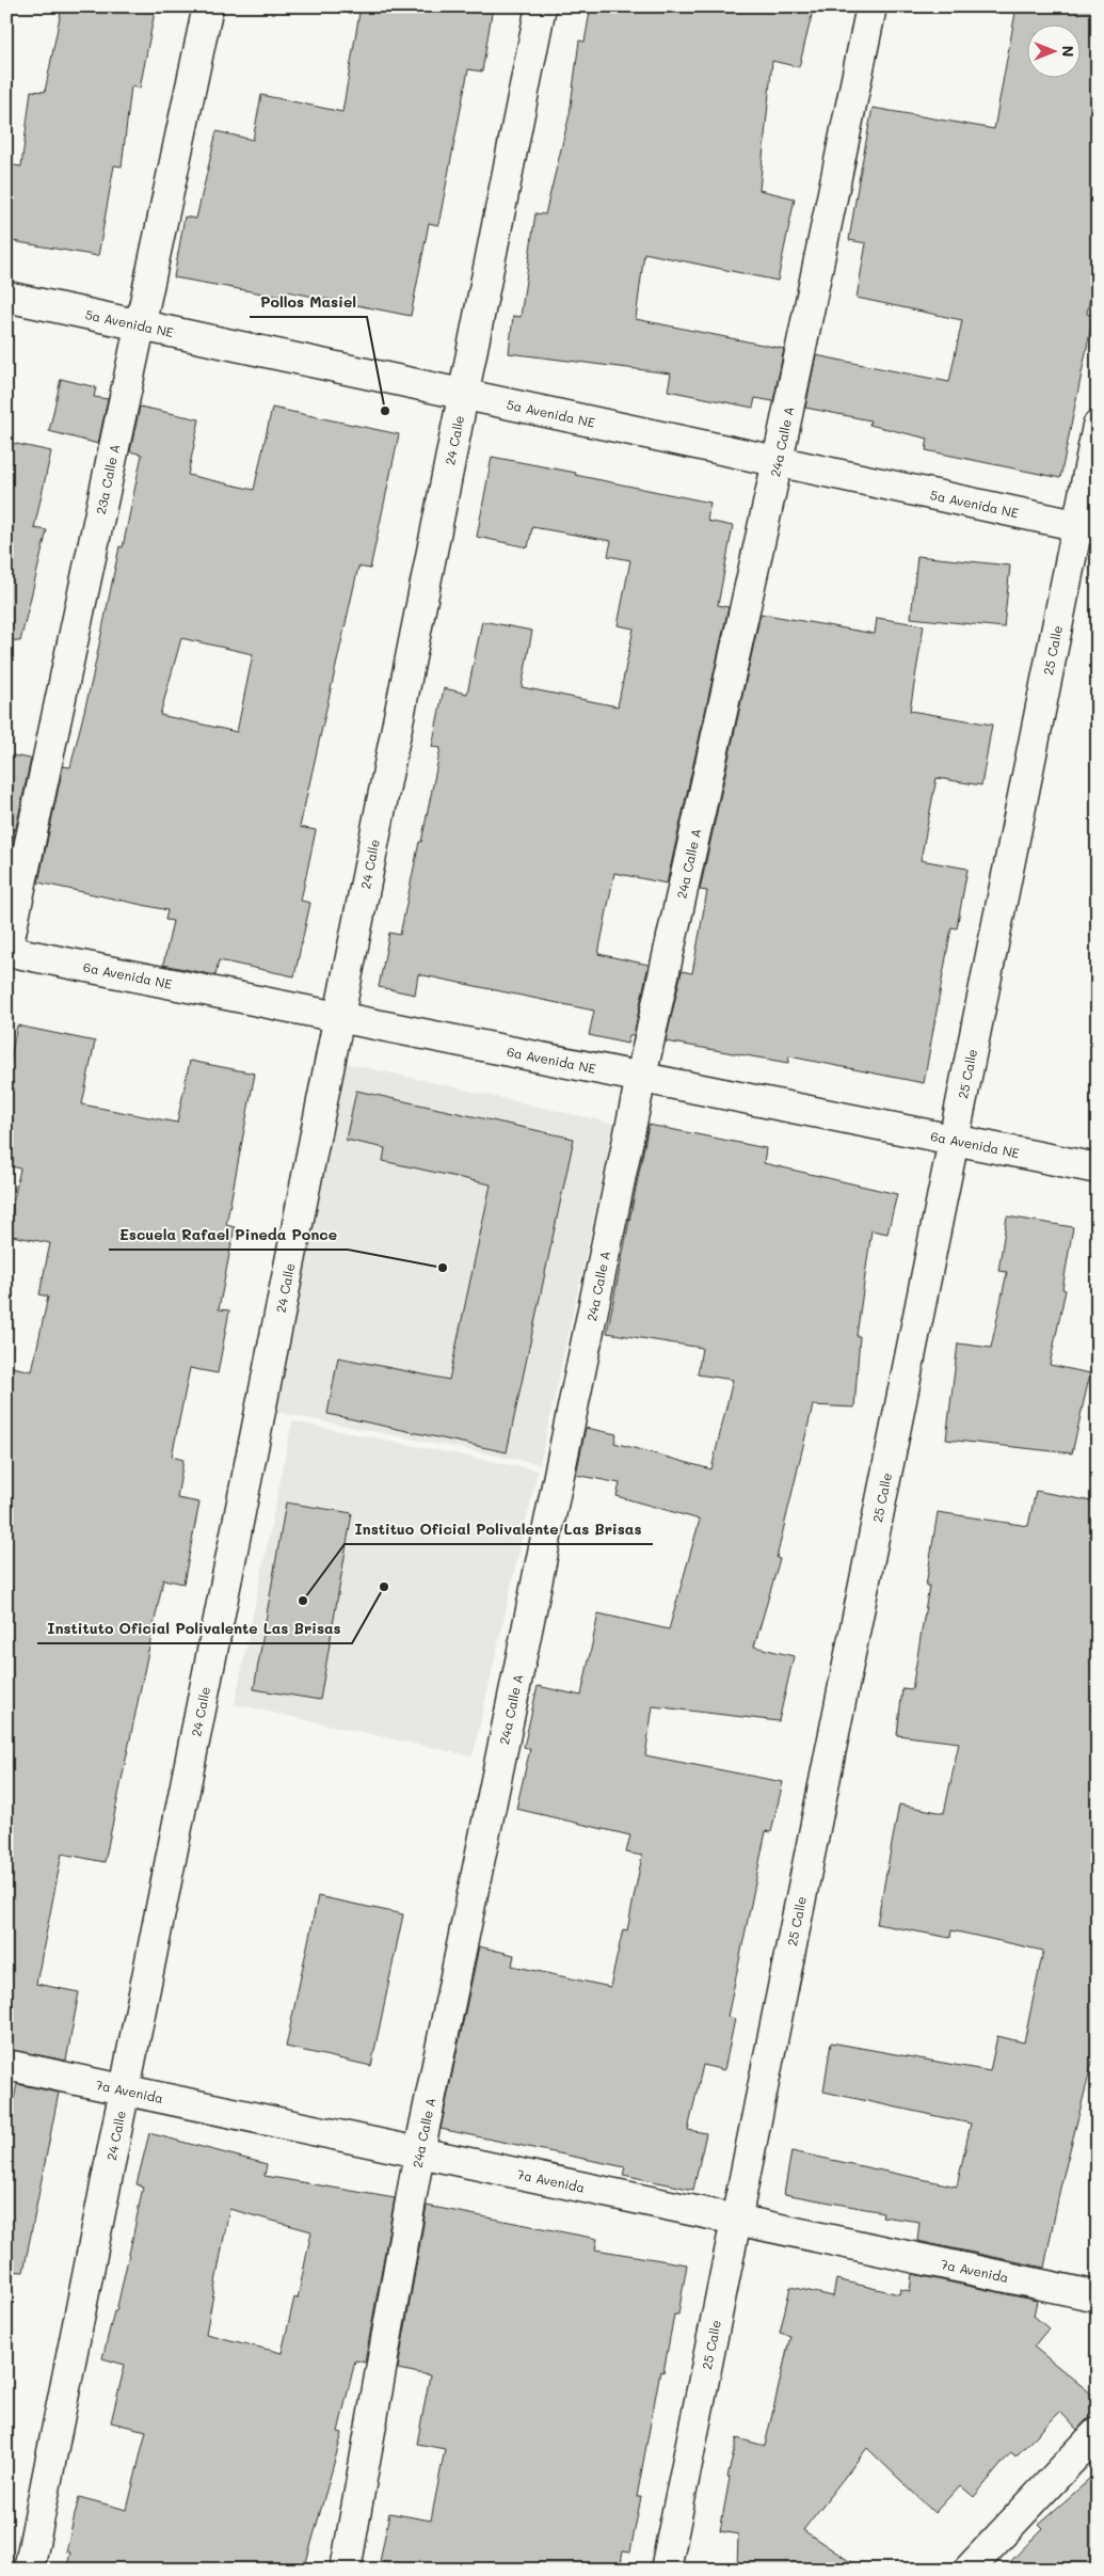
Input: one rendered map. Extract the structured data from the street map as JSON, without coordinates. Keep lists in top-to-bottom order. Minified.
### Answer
{"streets":{"street":["5a Avenida NE","24 Calle","24a Calle A","23a Calle A","25 Calle","6a Avenida NE","7a Avenida"]},"crossings":[["5a Avenida NE","24 Calle"],["5a Avenida NE","24a Calle A"],["5a Avenida NE","23a Calle A"],["5a Avenida NE","25 Calle"],["24 Calle","6a Avenida NE"],["24 Calle","7a Avenida"],["24a Calle A","6a Avenida NE"],["24a Calle A","7a Avenida"],["23a Calle A","6a Avenida NE"],["25 Calle","6a Avenida NE"],["25 Calle","7a Avenida"]],"places":["Pollos Masiel","Escuela Rafael Pineda Ponce","Instituto Oficial Polivalente Las Brisas","Instituo Oficial Polivalente Las Brisas"],"north":"right"}
